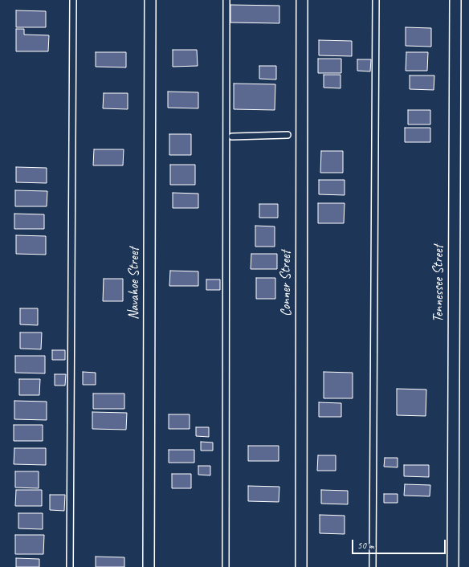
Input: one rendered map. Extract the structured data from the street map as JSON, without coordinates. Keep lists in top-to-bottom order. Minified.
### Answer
{"streets":{"street":["Navahoe Street","Conner Street","Tennessee Street"]},"scale_bar":"50 m"}
